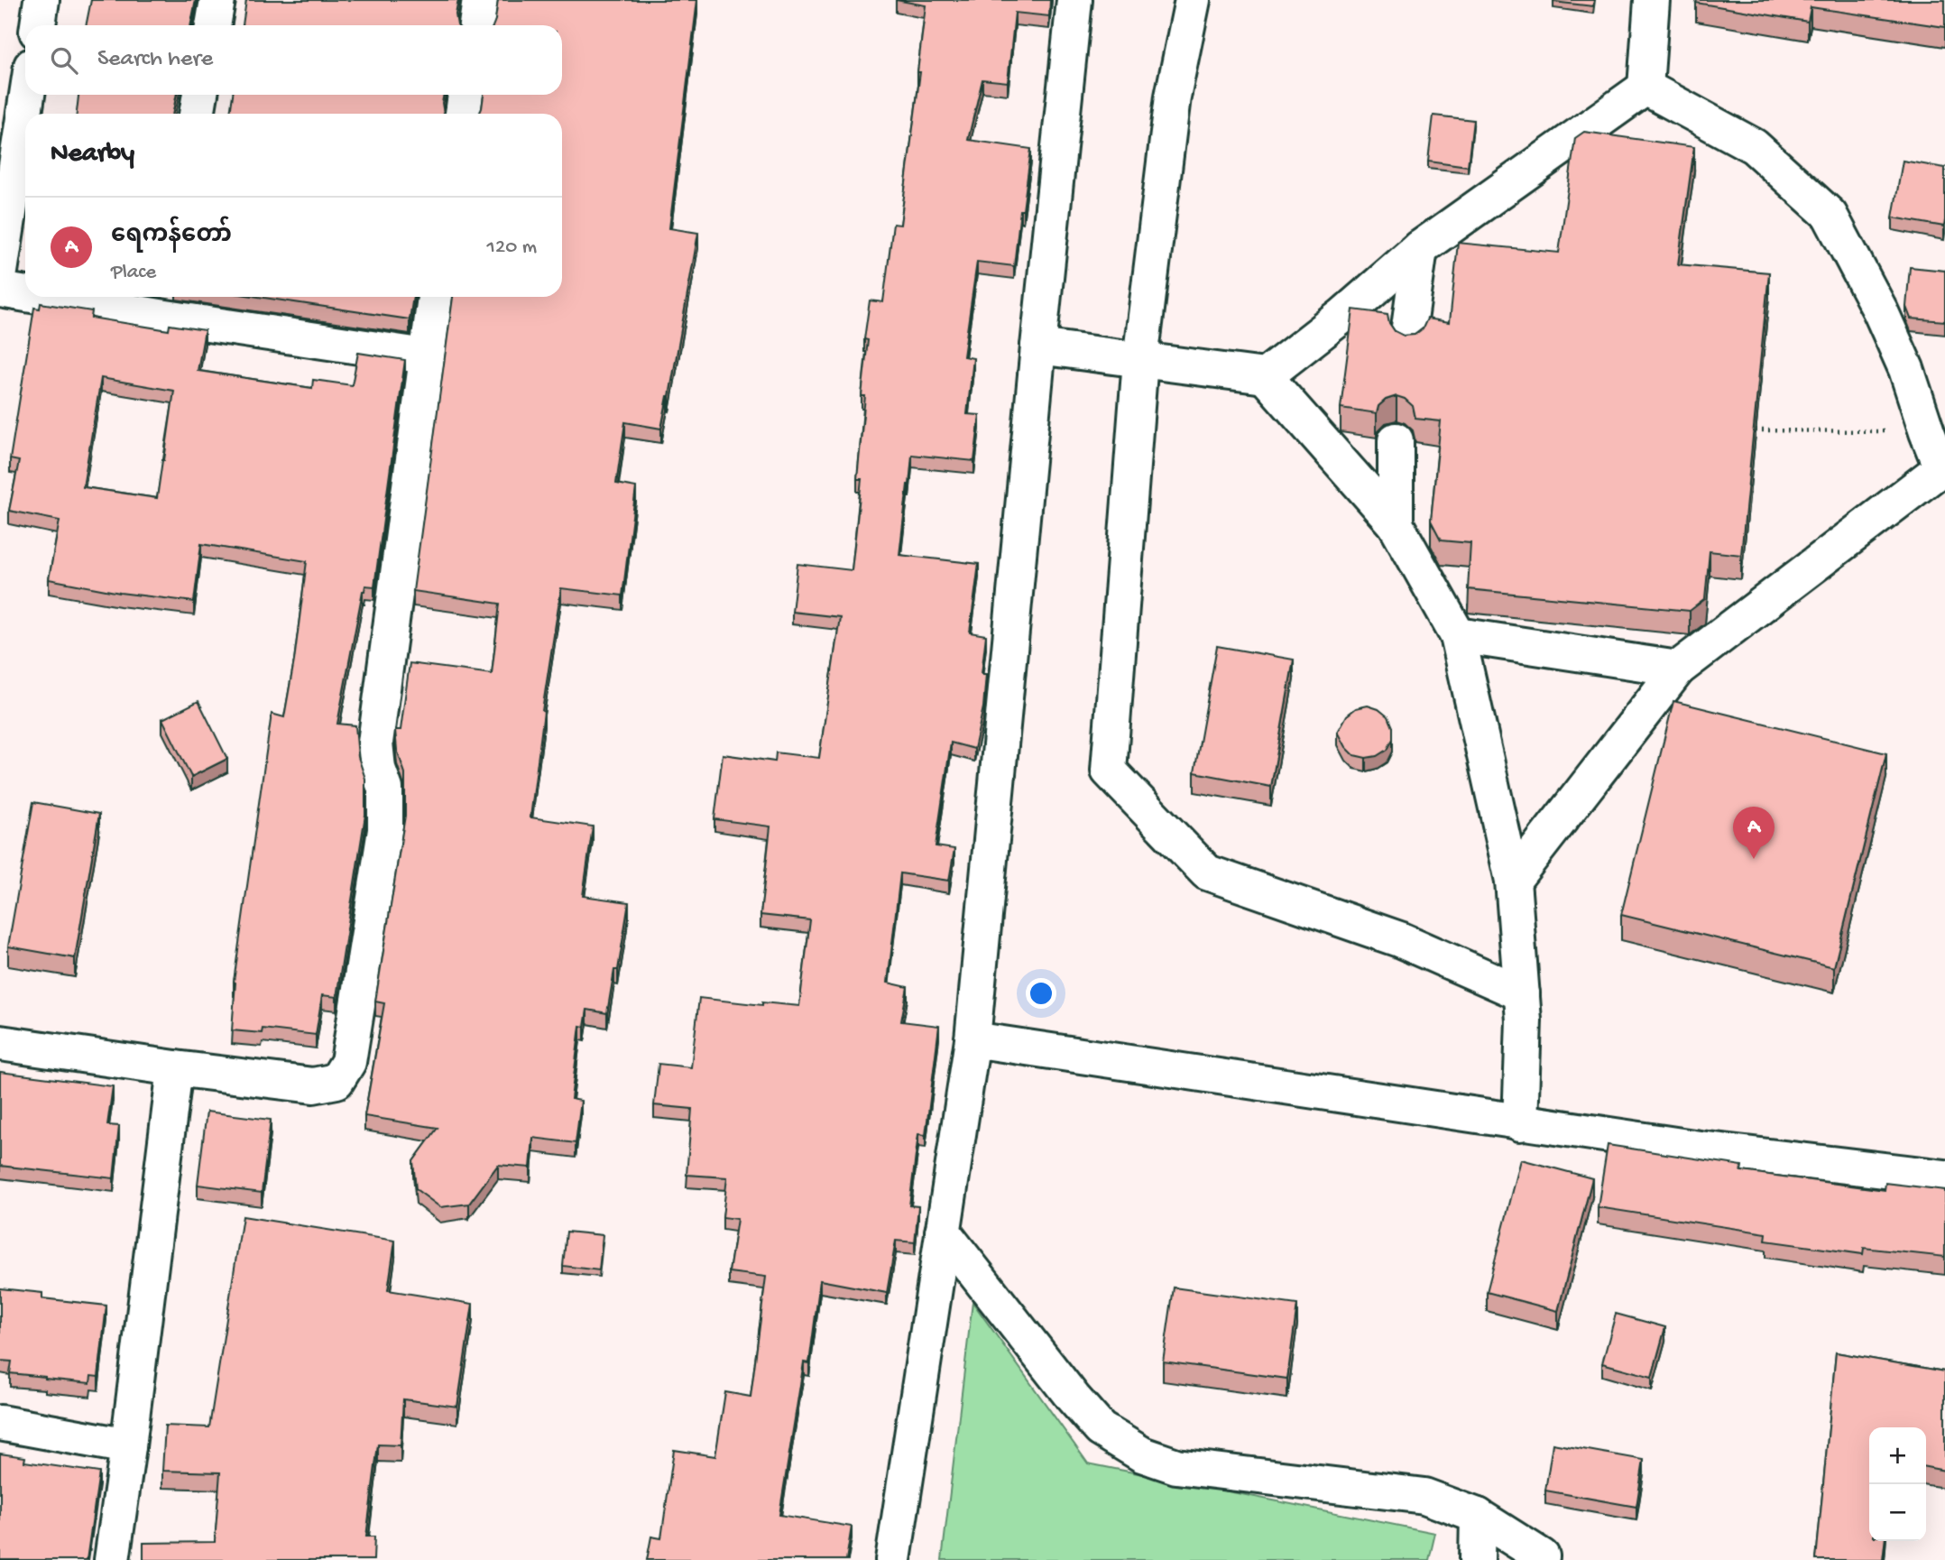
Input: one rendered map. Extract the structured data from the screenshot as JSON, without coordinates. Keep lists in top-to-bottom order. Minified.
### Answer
{"page":{"search":"Search here","heading":"Nearby","list":[{"mark":"A","name":"ရေကန်တော်","note":"Place","value":"120 m"}],"pins":"A","map_buttons":["+","−"]}}
